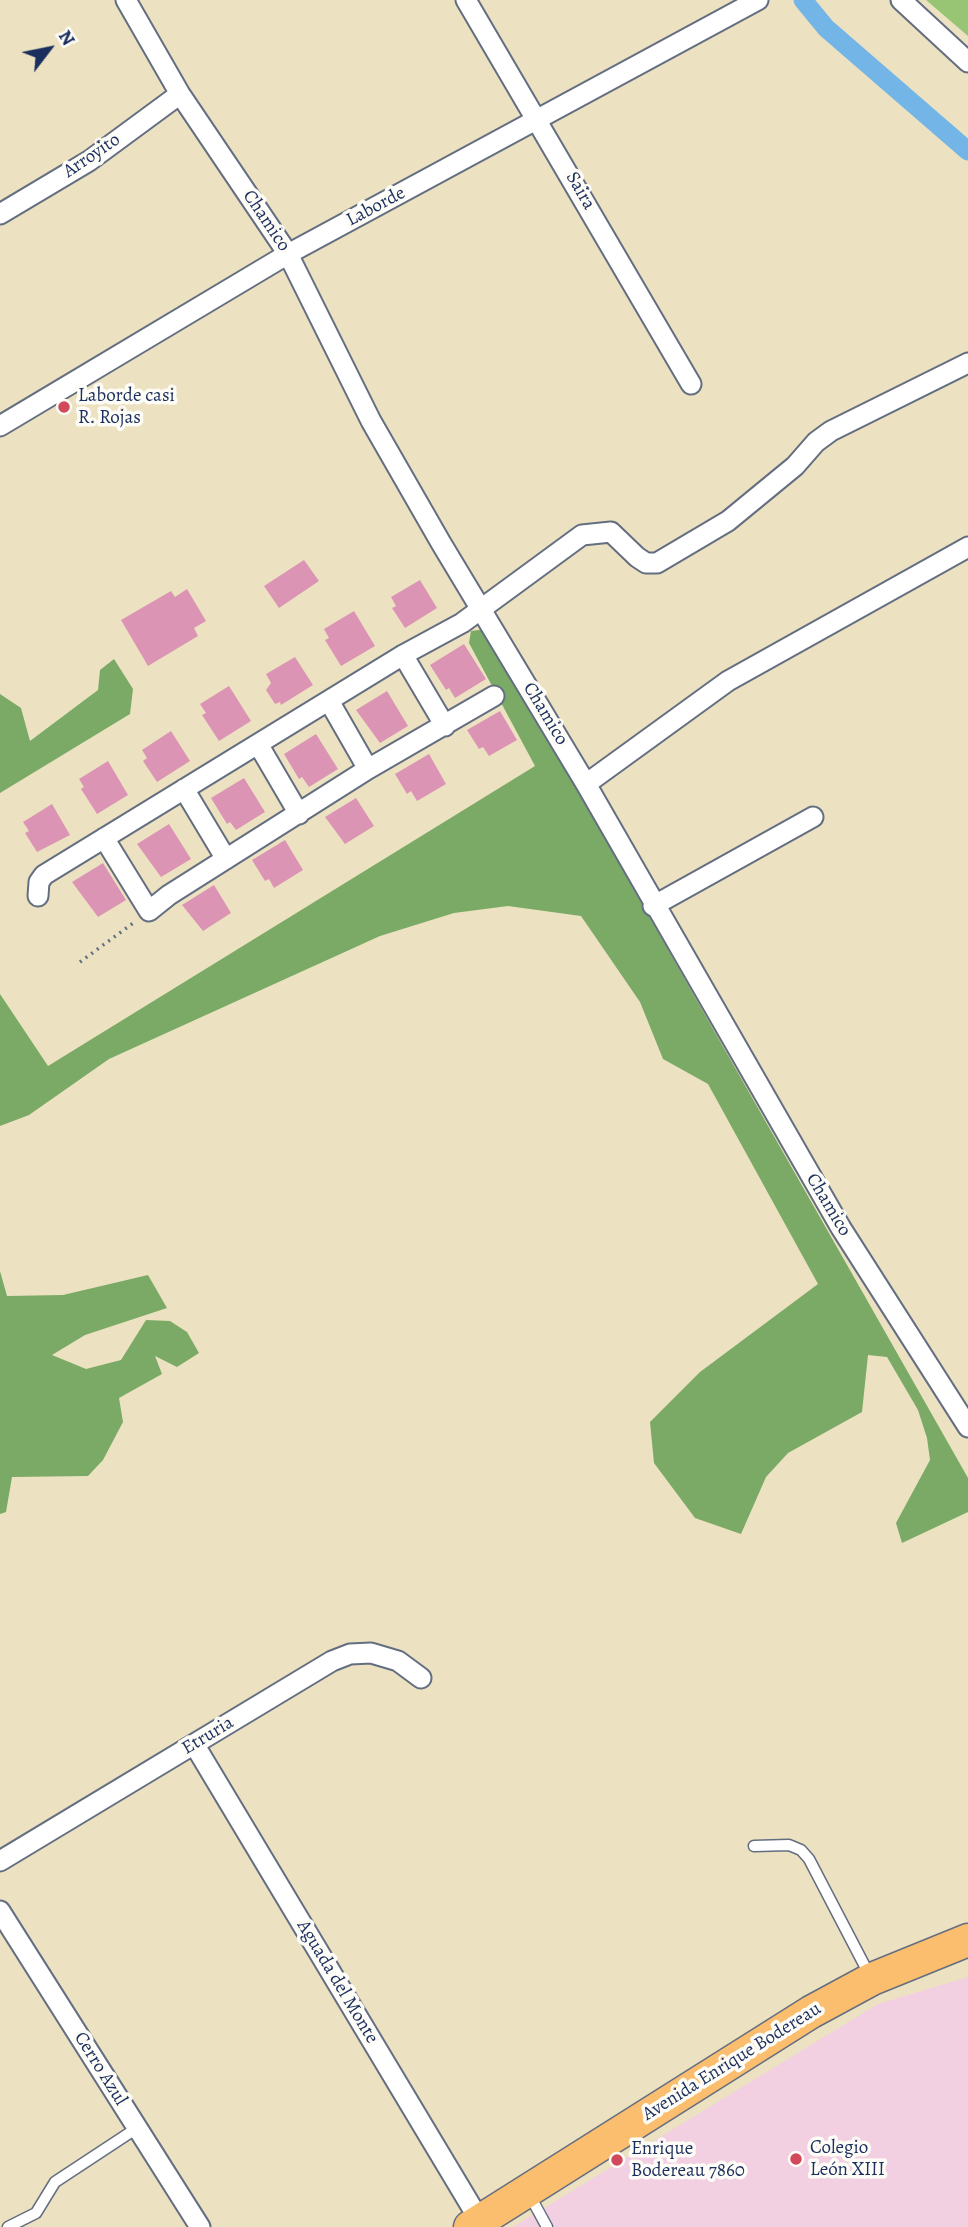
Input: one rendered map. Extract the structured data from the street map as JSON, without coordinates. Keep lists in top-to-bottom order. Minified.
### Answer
{"streets":{"main road":["Avenida Enrique Bodereau"],"street":["Arroyito","Saira","Laborde","Chamico","Etruria","Aguada del Monte","Cerro Azul"]},"crossings":[["Arroyito","Chamico"],["Saira","Laborde"],["Laborde","Chamico"],["Etruria","Aguada del Monte"],["Aguada del Monte","Avenida Enrique Bodereau"]],"places":["Laborde casi R. Rojas","Colegio León XIII","Enrique Bodereau 7860"],"north":"top right"}
